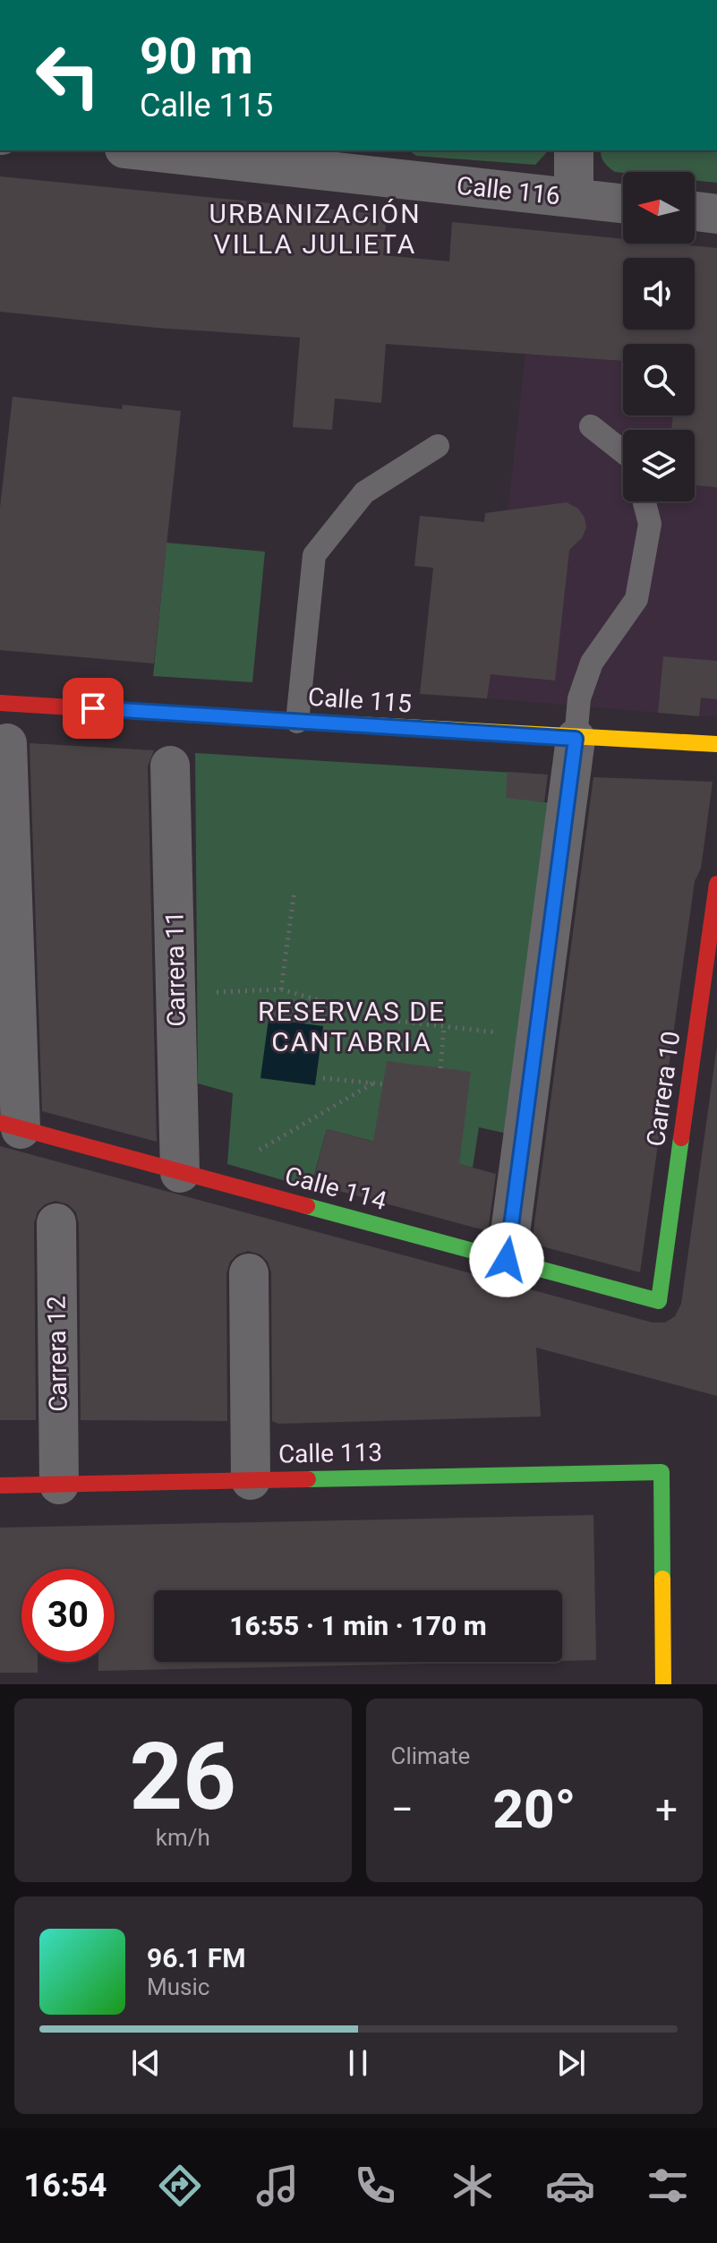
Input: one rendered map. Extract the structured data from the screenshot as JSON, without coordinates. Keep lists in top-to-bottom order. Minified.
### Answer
{"streets":{"street":["Calle 116","Calle 115","Carrera 11","Carrera 10","Calle 114","Carrera 12","Calle 113"]},"crossings":[["Carrera 11","Calle 114"],["Carrera 10","Calle 114"],["Carrera 12","Calle 113"]],"districts":["URBANIZACIÓN VILLA JULIETA","RESERVAS DE CANTABRIA"],"north":"left","page":{"turn":["90 m","Calle 115"],"limit":"30","trip":"16:55 · 1 min · 170 m","tile":[["26","km/h"],"Climate"],"heat":["−","20°","+"],"song":["96.1 FM","Music"],"tabs":"16:54"}}
